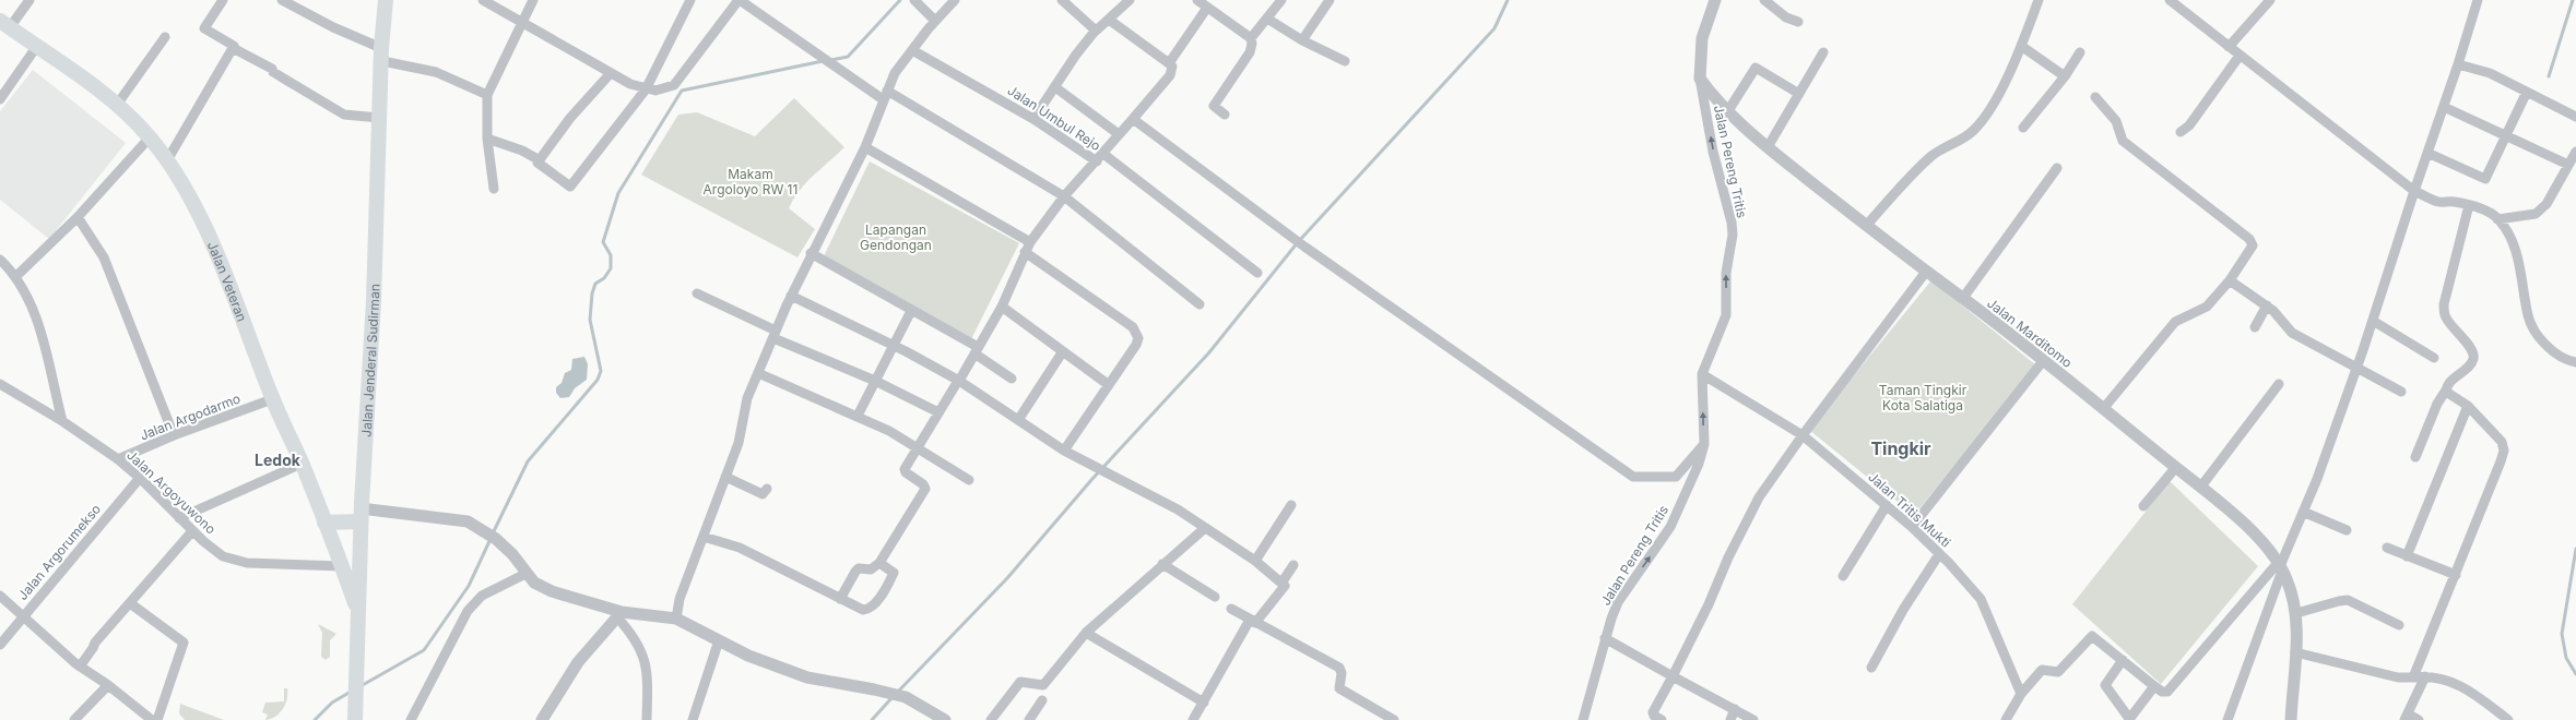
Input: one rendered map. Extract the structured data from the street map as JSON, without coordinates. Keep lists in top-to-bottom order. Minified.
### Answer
{"streets":{"main road":["Jalan Veteran","Jalan Jenderal Sudirman"],"street":["Jalan Umbul Rejo","Jalan Pereng Tritis","Jalan Marditomo","Jalan Argodarmo","Jalan Argoyuwono","Jalan Tritis Mukti","Jalan Argorumekso"]},"crossings":[["Jalan Pereng Tritis","Jalan Marditomo"],["Jalan Pereng Tritis","Jalan Tritis Mukti"],["Jalan Veteran","Jalan Jenderal Sudirman"],["Jalan Veteran","Jalan Argodarmo"],["Jalan Veteran","Jalan Argoyuwono"],["Jalan Argodarmo","Jalan Argoyuwono"],["Jalan Argoyuwono","Jalan Argorumekso"]],"districts":["Tingkir","Ledok"],"parks":["Makam Argoloyo RW 11","Lapangan Gendongan","Taman Tingkir Kota Salatiga"]}
